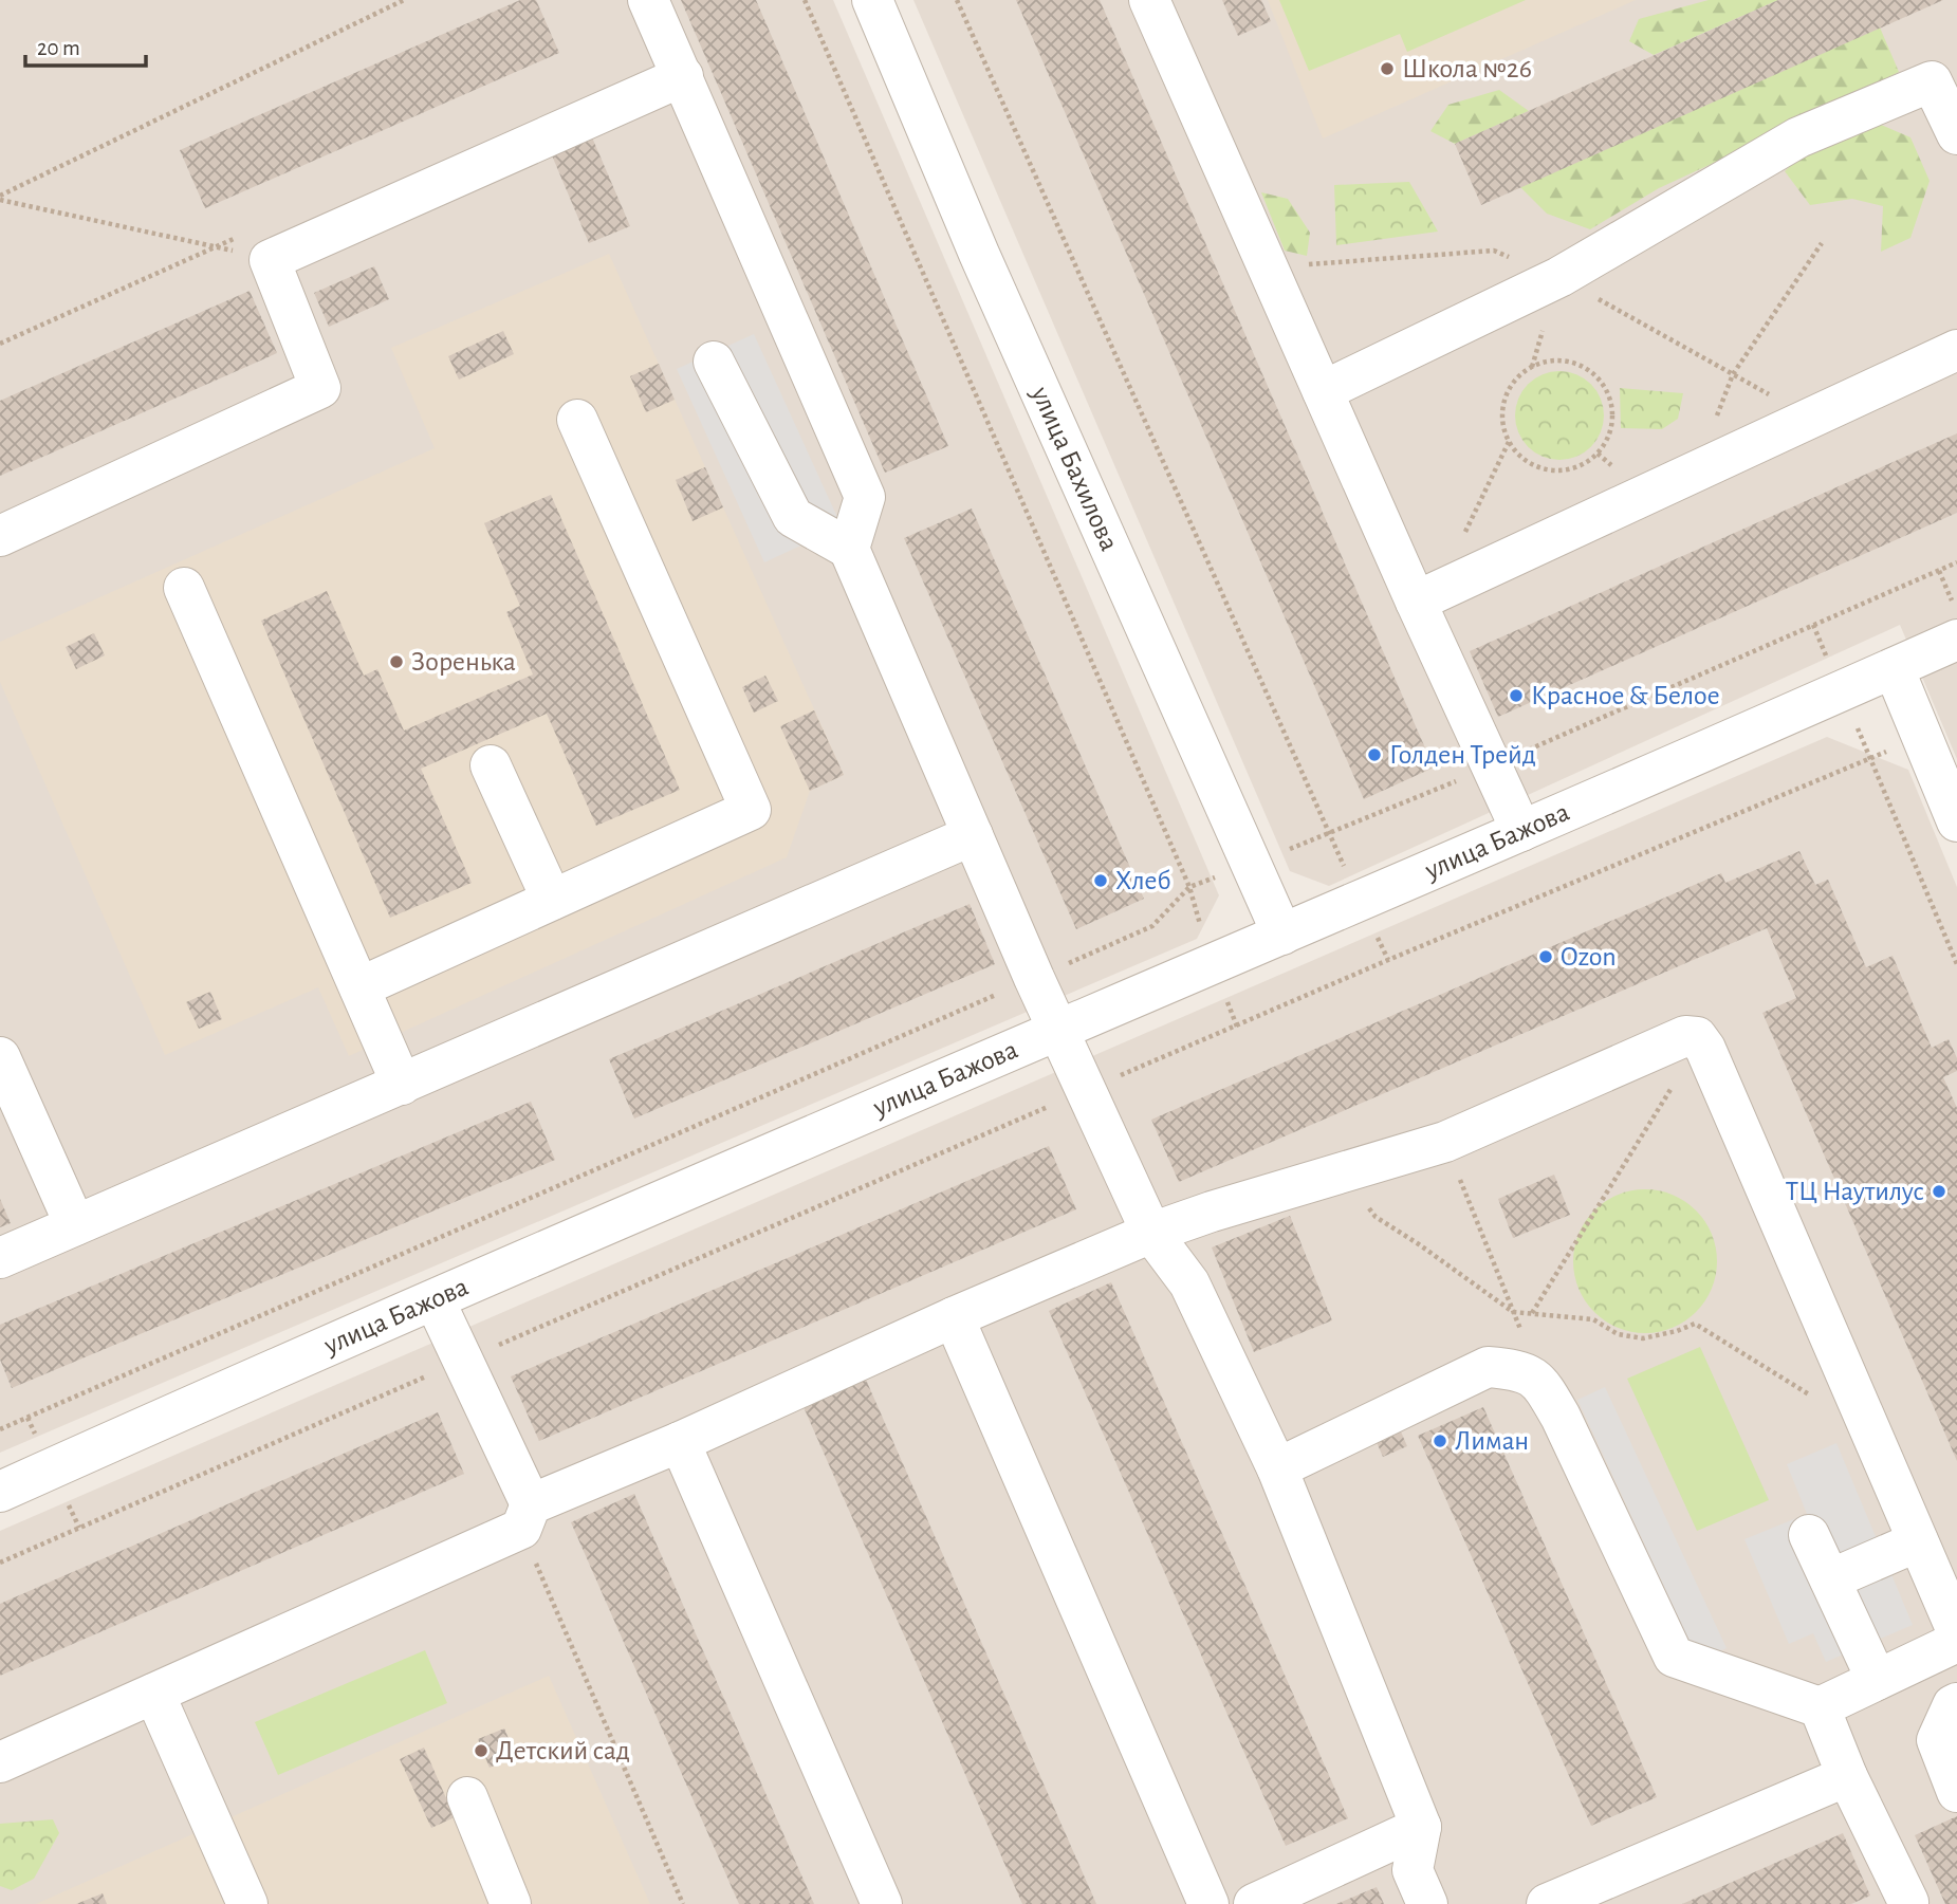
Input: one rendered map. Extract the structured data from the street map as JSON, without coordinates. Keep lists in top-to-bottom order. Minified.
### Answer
{"streets":{"street":["улица Бахилова","улица Бажова"]},"crossings":[["улица Бахилова","улица Бажова"]],"places":["Школа №26","Зоренька","Красное & Белое","Голден Трейд","Хлеб","Ozon","ТЦ Наутилус","Лиман","Детский сад"],"scale_bar":"20 m"}
